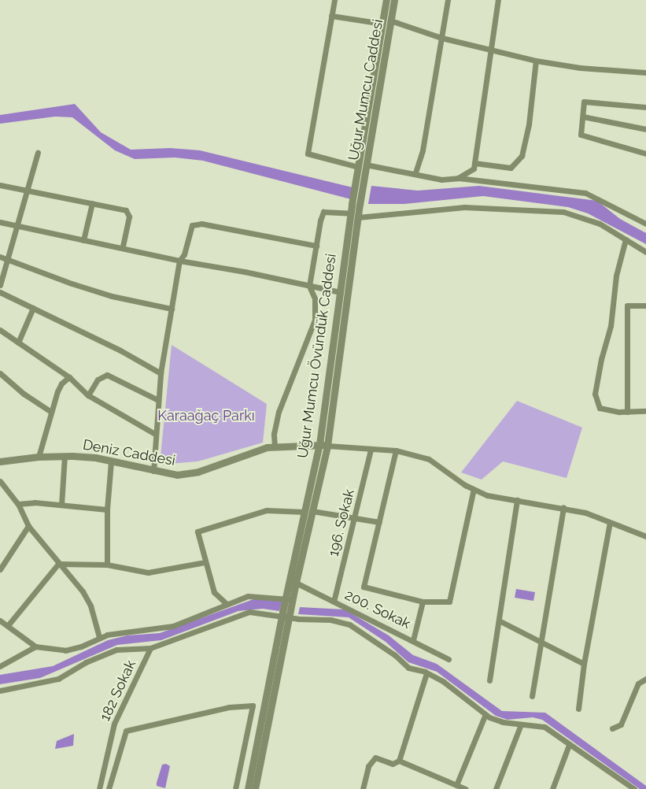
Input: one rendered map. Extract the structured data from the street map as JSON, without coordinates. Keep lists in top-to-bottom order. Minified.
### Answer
{"streets":{"street":["Uğur Mumcu Caddesi","Uğur Mumcu Övündük Caddesi","Deniz Caddesi","196. Sokak","200. Sokak","182 Sokak"]},"crossings":[["Uğur Mumcu Caddesi","Uğur Mumcu Övündük Caddesi"],["Uğur Mumcu Övündük Caddesi","Deniz Caddesi"],["Uğur Mumcu Övündük Caddesi","200. Sokak"],["196. Sokak","200. Sokak"]],"parks":["Karaağaç Parkı"]}
